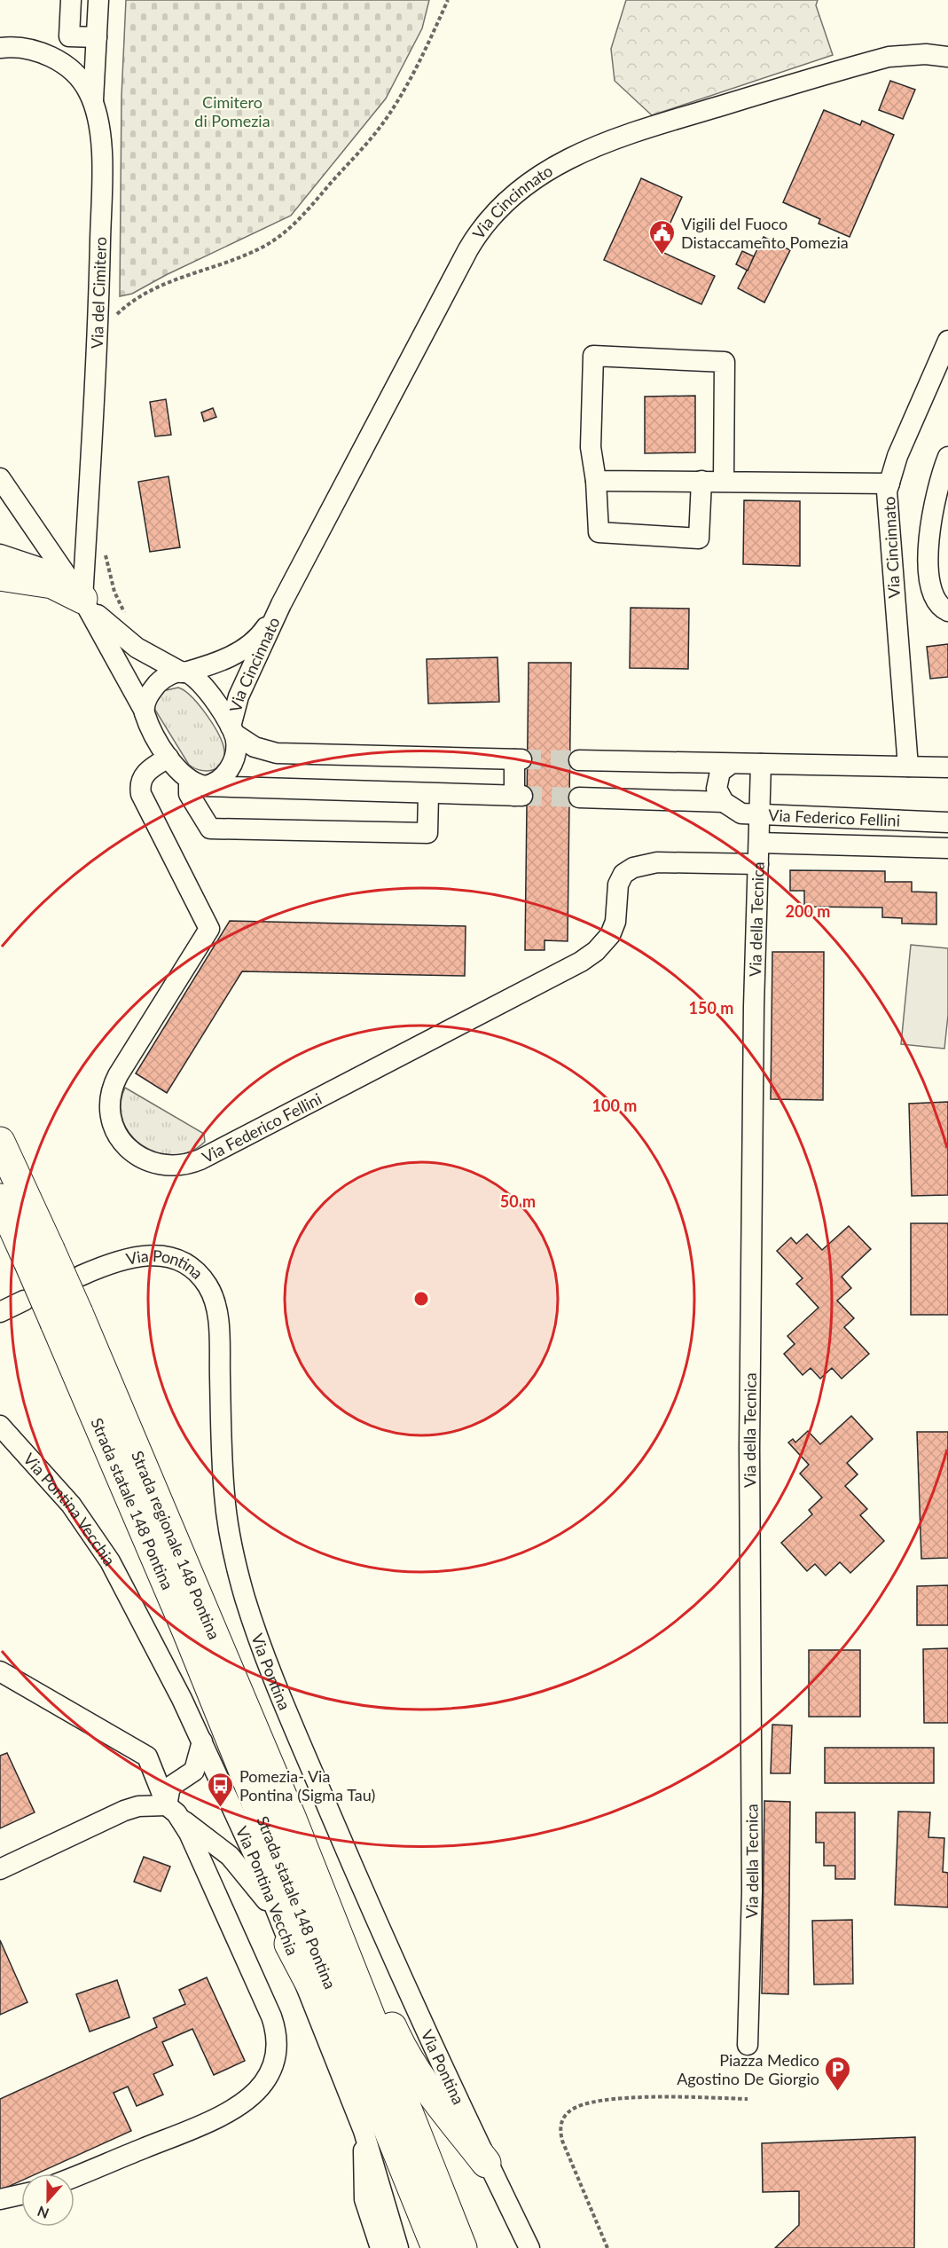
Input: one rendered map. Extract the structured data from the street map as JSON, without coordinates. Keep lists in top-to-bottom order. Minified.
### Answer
{"streets":{"highway":["Strada statale 148 Pontina","Strada regionale 148 Pontina"],"street":["Via Cincinnato","Via del Cimitero","Via Federico Fellini","Via della Tecnica","Via Pontina","Via Pontina Vecchia"]},"crossings":[["Via Cincinnato","Via Federico Fellini"],["Via Federico Fellini","Via della Tecnica"],["Strada statale 148 Pontina","Strada regionale 148 Pontina"]],"parks":["Cimitero di Pomezia"],"places":{"public building":["Vigili del Fuoco Distaccamento Pomezia"],"bus stop":["Pomezia- Via Pontina (Sigma Tau)"],"parking":["Piazza Medico Agostino De Giorgio"]},"north":"bottom","rings":["200 m","150 m","100 m","50 m"]}
